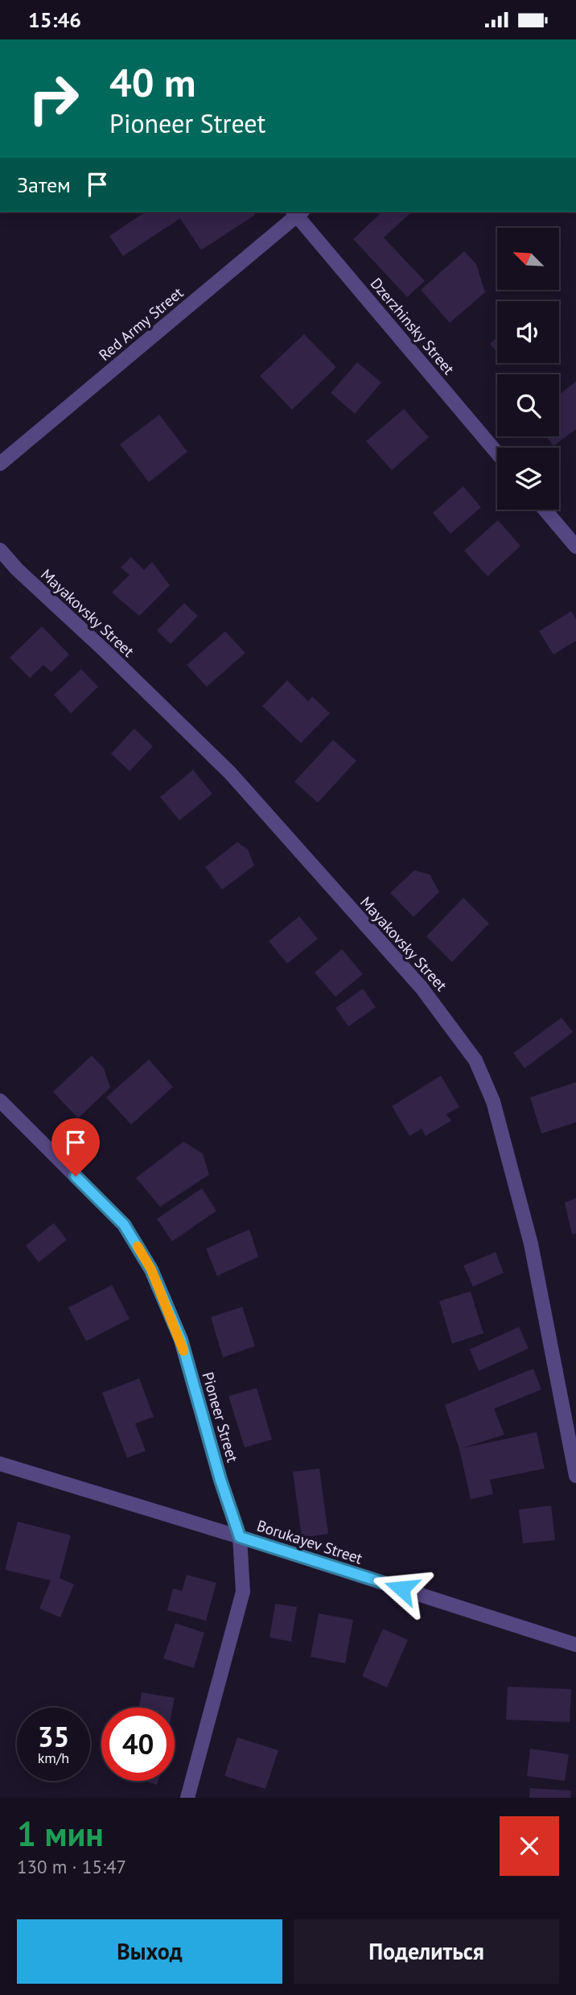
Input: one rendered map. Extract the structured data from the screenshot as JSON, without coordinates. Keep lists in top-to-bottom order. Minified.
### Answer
{"streets":{"street":["Red Army Street","Dzerzhinsky Street","Mayakovsky Street","Pioneer Street","Borukayev Street"]},"crossings":[["Red Army Street","Dzerzhinsky Street"],["Pioneer Street","Borukayev Street"]],"north":"top left","page":{"status":"15:46","turn":["40 m","Pioneer Street"],"then":"Затем","speed":"35 km/h","limit":"40","heading":["1 мин","130 m · 15:47"],"buttons":["Выход","Поделиться"]}}
